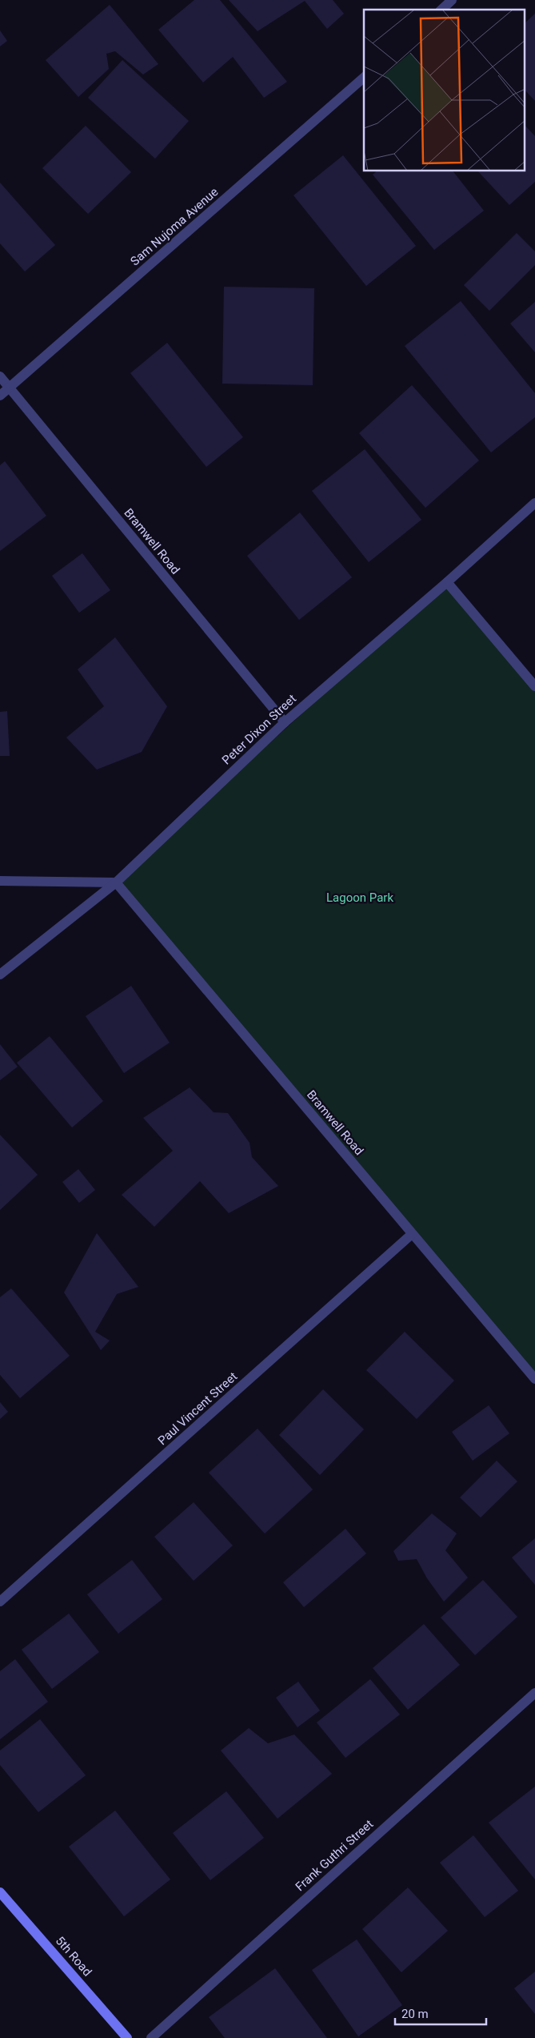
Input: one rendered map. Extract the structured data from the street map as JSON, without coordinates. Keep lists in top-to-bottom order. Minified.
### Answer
{"streets":{"street":["Sam Nujoma Avenue","Bramwell Road","Peter Dixon Street","Paul Vincent Street","Frank Guthri Street","5th Road"]},"crossings":[["Sam Nujoma Avenue","Bramwell Road"],["Bramwell Road","Peter Dixon Street"],["Bramwell Road","Paul Vincent Street"]],"parks":["Lagoon Park"],"scale_bar":"20 m"}
